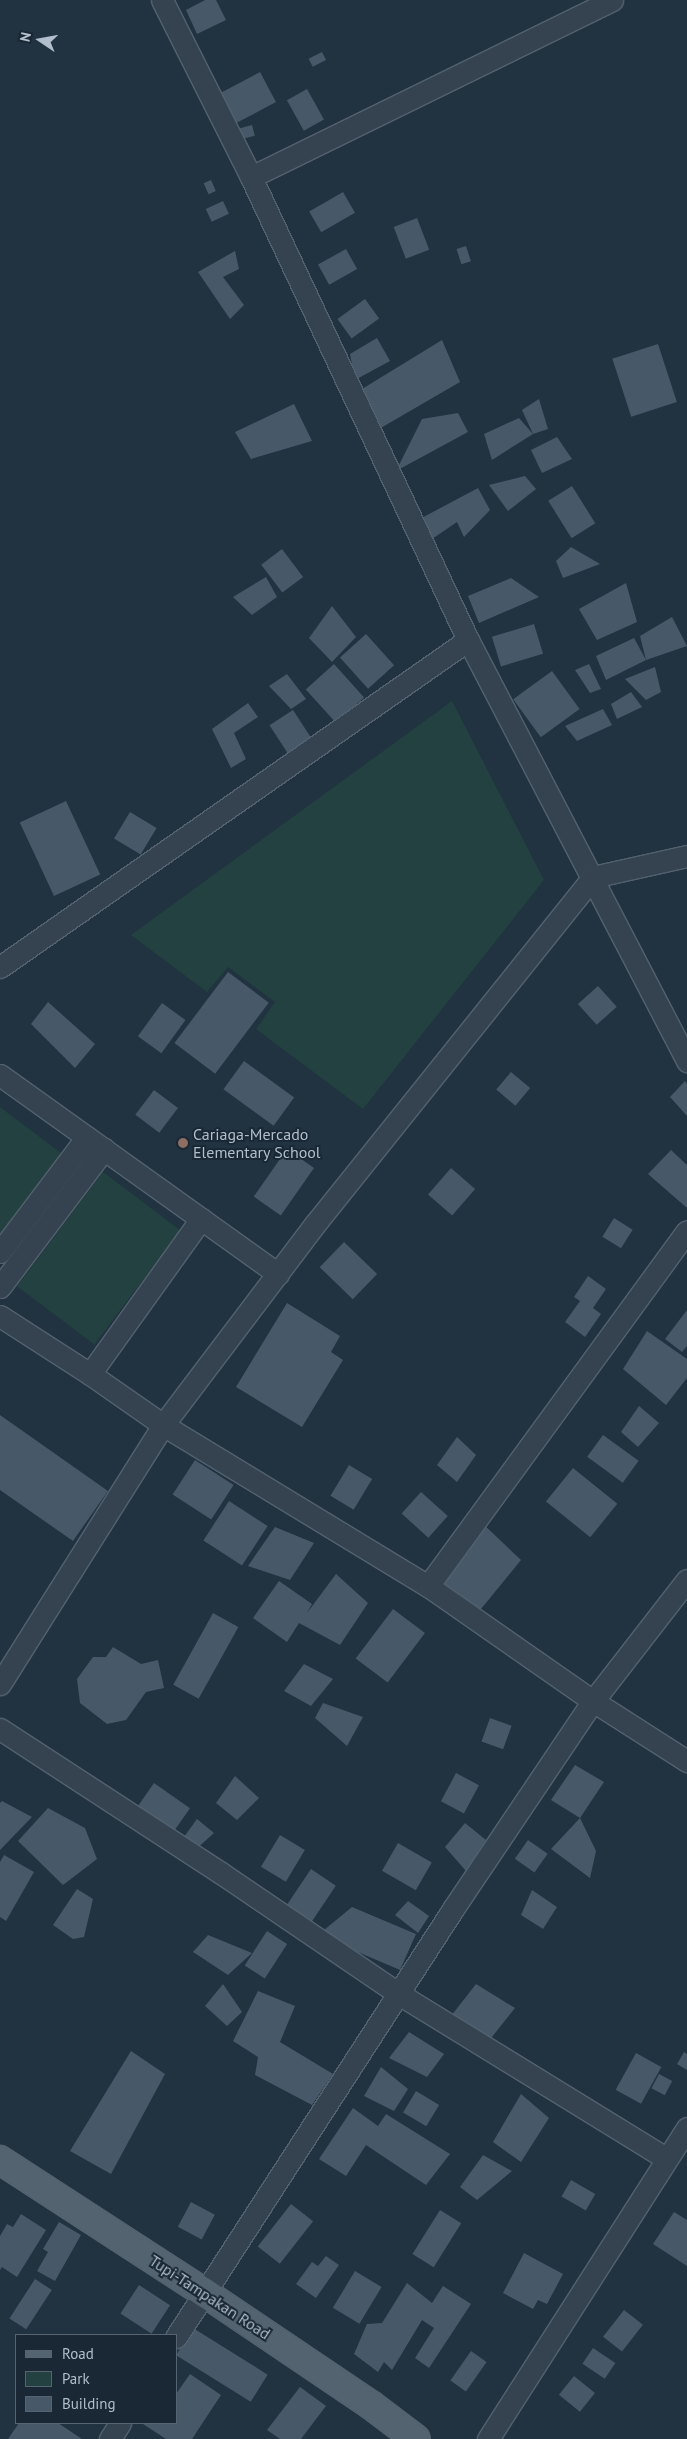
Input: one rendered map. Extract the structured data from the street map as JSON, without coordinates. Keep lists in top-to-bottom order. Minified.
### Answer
{"streets":{"main road":["Tupi-Tampakan Road"]},"places":["Cariaga-Mercado Elementary School"],"legend":["Road","Park","Building"],"north":"left"}
